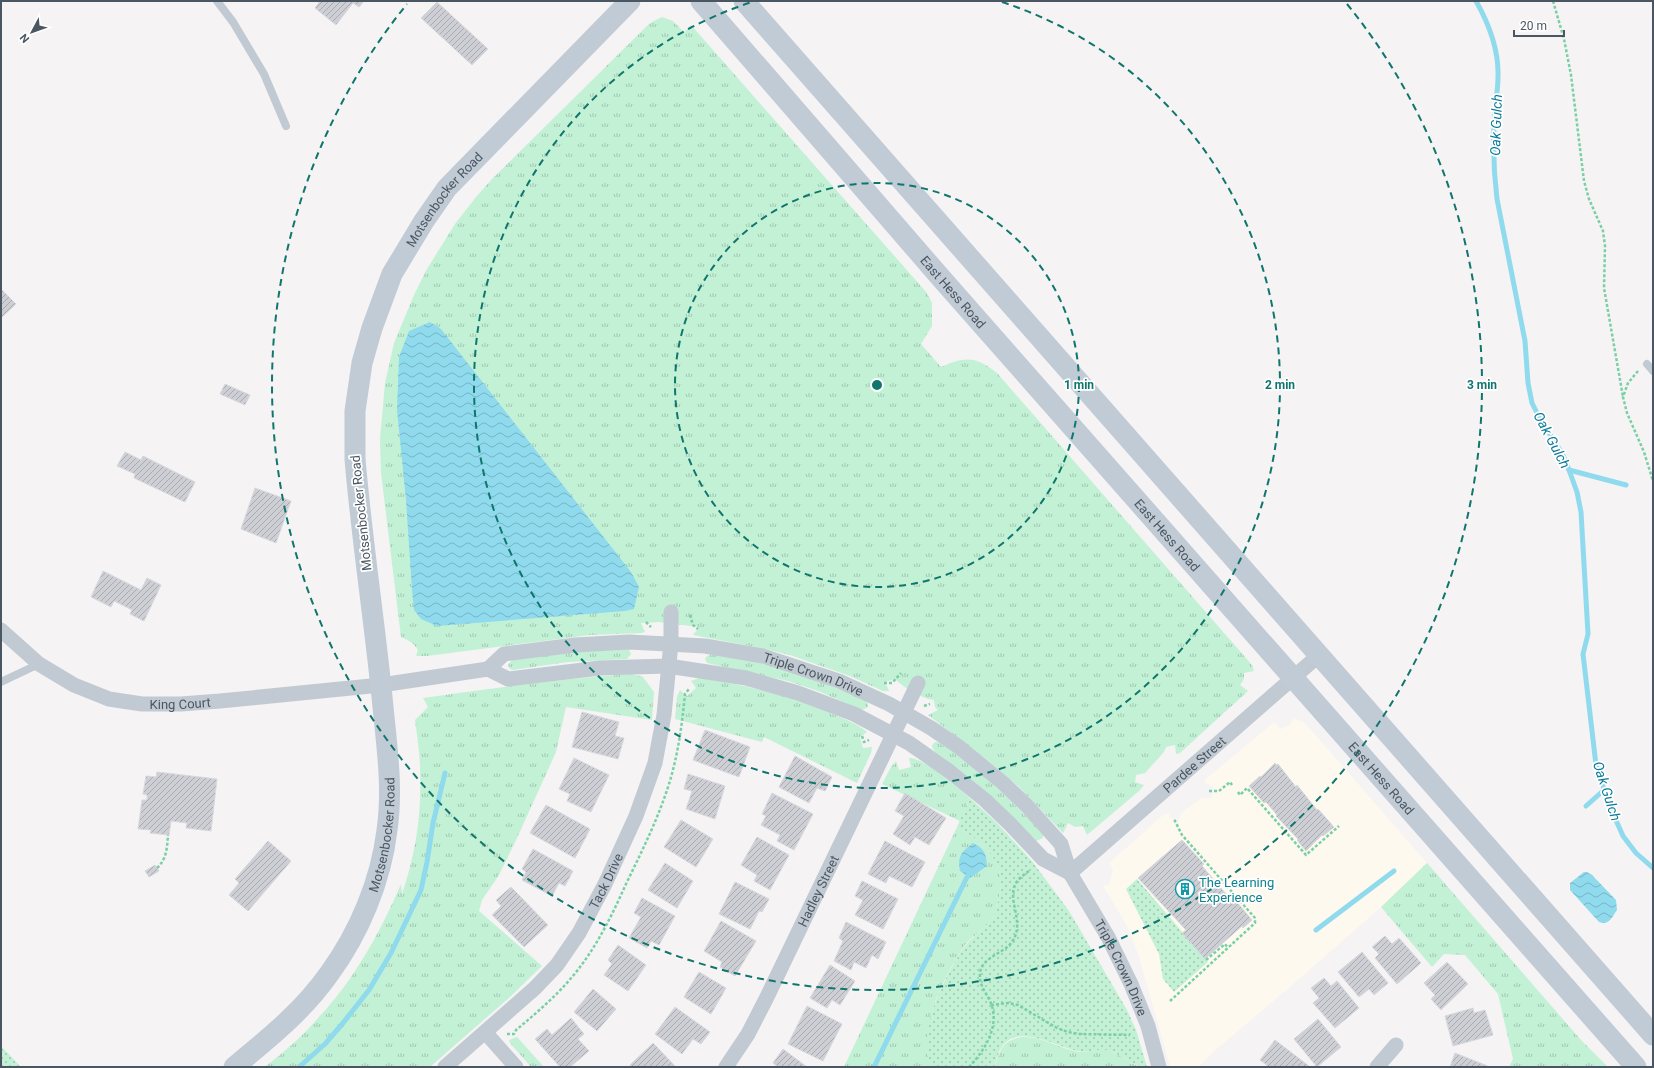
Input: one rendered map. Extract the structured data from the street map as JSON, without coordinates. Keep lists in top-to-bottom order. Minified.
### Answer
{"streets":{"main road":["Motsenbocker Road","East Hess Road"],"street":["Triple Crown Drive","King Court","Pardee Street","Tack Drive","Hadley Street"]},"crossings":[["Motsenbocker Road","King Court"],["East Hess Road","Pardee Street"],["Triple Crown Drive","Pardee Street"],["Triple Crown Drive","Tack Drive"],["Triple Crown Drive","Hadley Street"]],"water":["Oak Gulch"],"places":{"building":["The Learning Experience"]},"scale_bar":"20 m","north":"bottom left","rings":["1 min","2 min","3 min"]}
